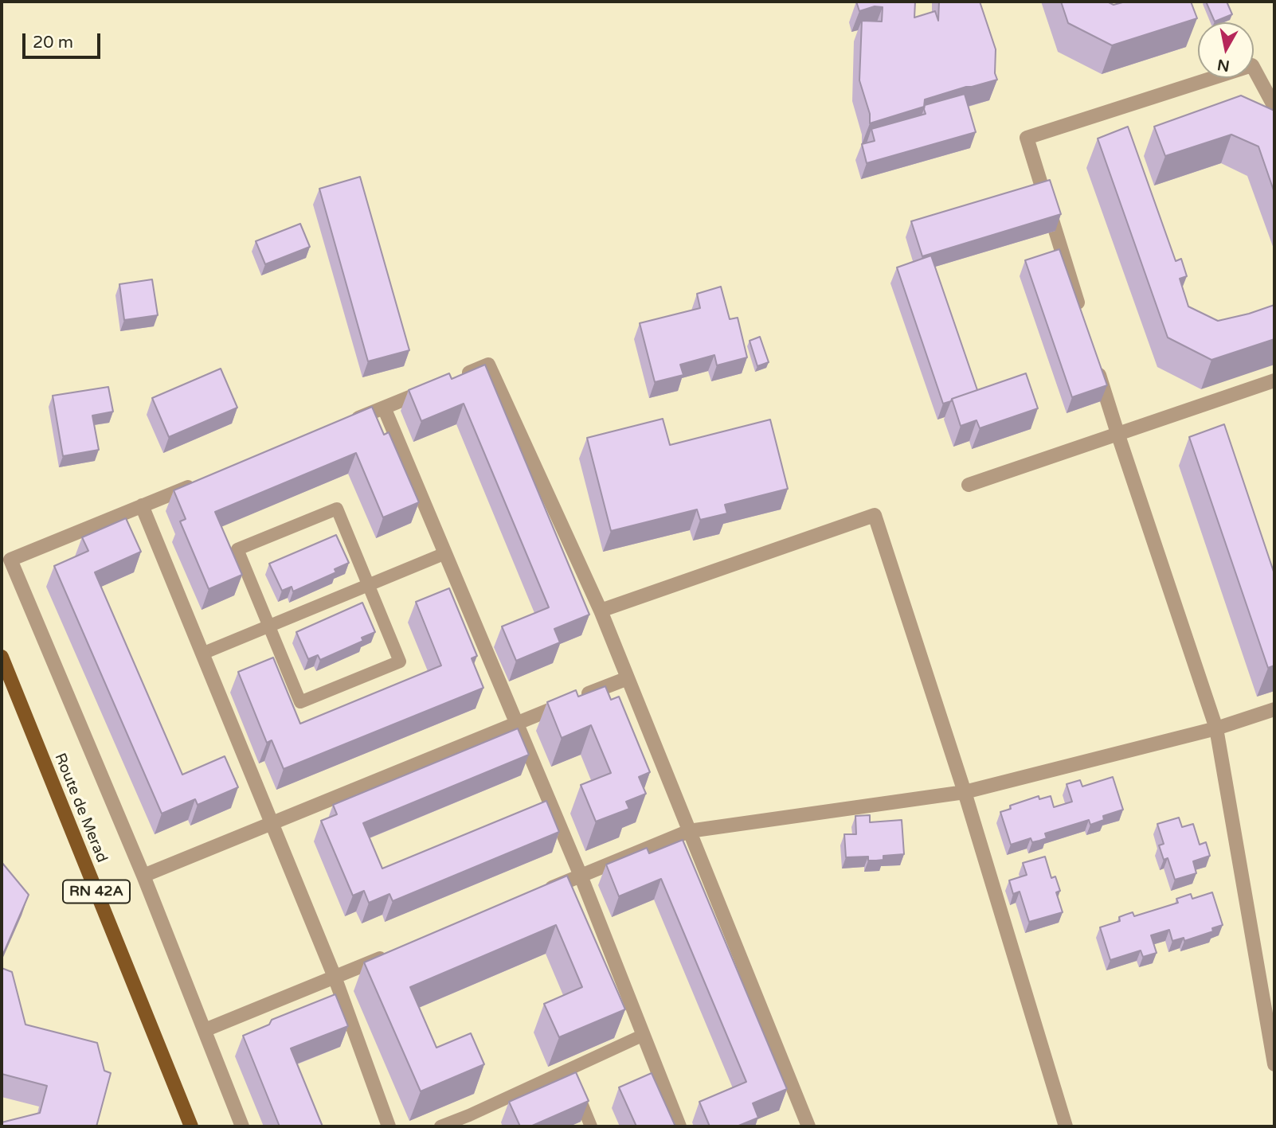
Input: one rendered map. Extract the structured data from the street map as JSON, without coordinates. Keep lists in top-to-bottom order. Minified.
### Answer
{"streets":{"main road":["Route de Merad","RN 42A"]},"scale_bar":"20 m","north":"bottom"}
